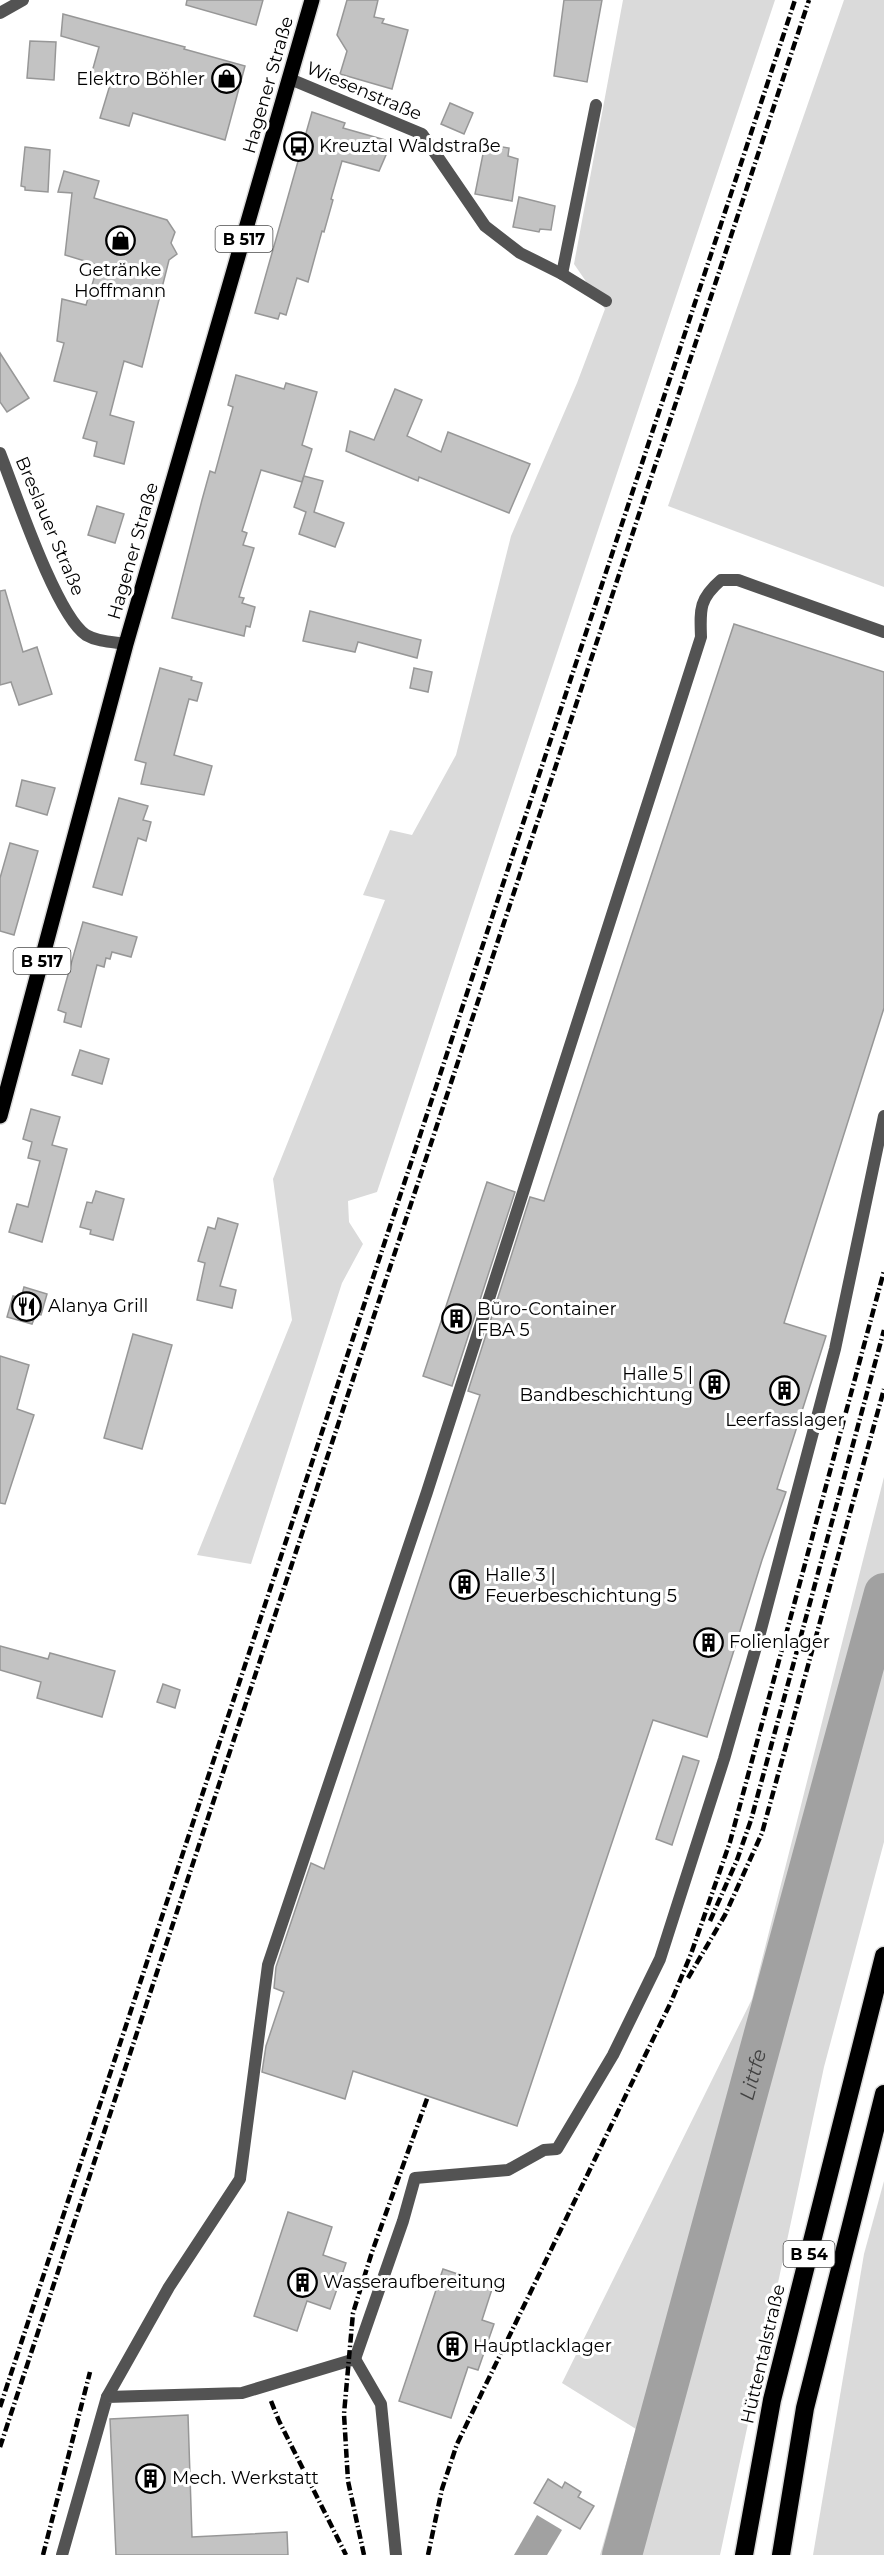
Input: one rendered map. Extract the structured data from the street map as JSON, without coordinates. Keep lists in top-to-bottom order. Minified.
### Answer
{"streets":{"highway":["B 54","Hüttentalstraße"],"main road":["Hagener Straße","B 517"],"street":["Wiesenstraße","Breslauer Straße"]},"crossings":[["Hagener Straße","Wiesenstraße"],["Hagener Straße","Breslauer Straße"]],"water":["Littfe"],"places":{"shop":["Elektro Böhler","Getränke Hoffmann"],"bus stop":["Kreuztal Waldstraße"],"restaurant":["Alanya Grill"],"building":["Büro-Container FBA 5","Halle 5 | Bandbeschichtung","Leerfasslager","Halle 3 | Feuerbeschichtung 5","Folienlager","Wasseraufbereitung","Hauptlacklager","Mech. Werkstatt"]}}
